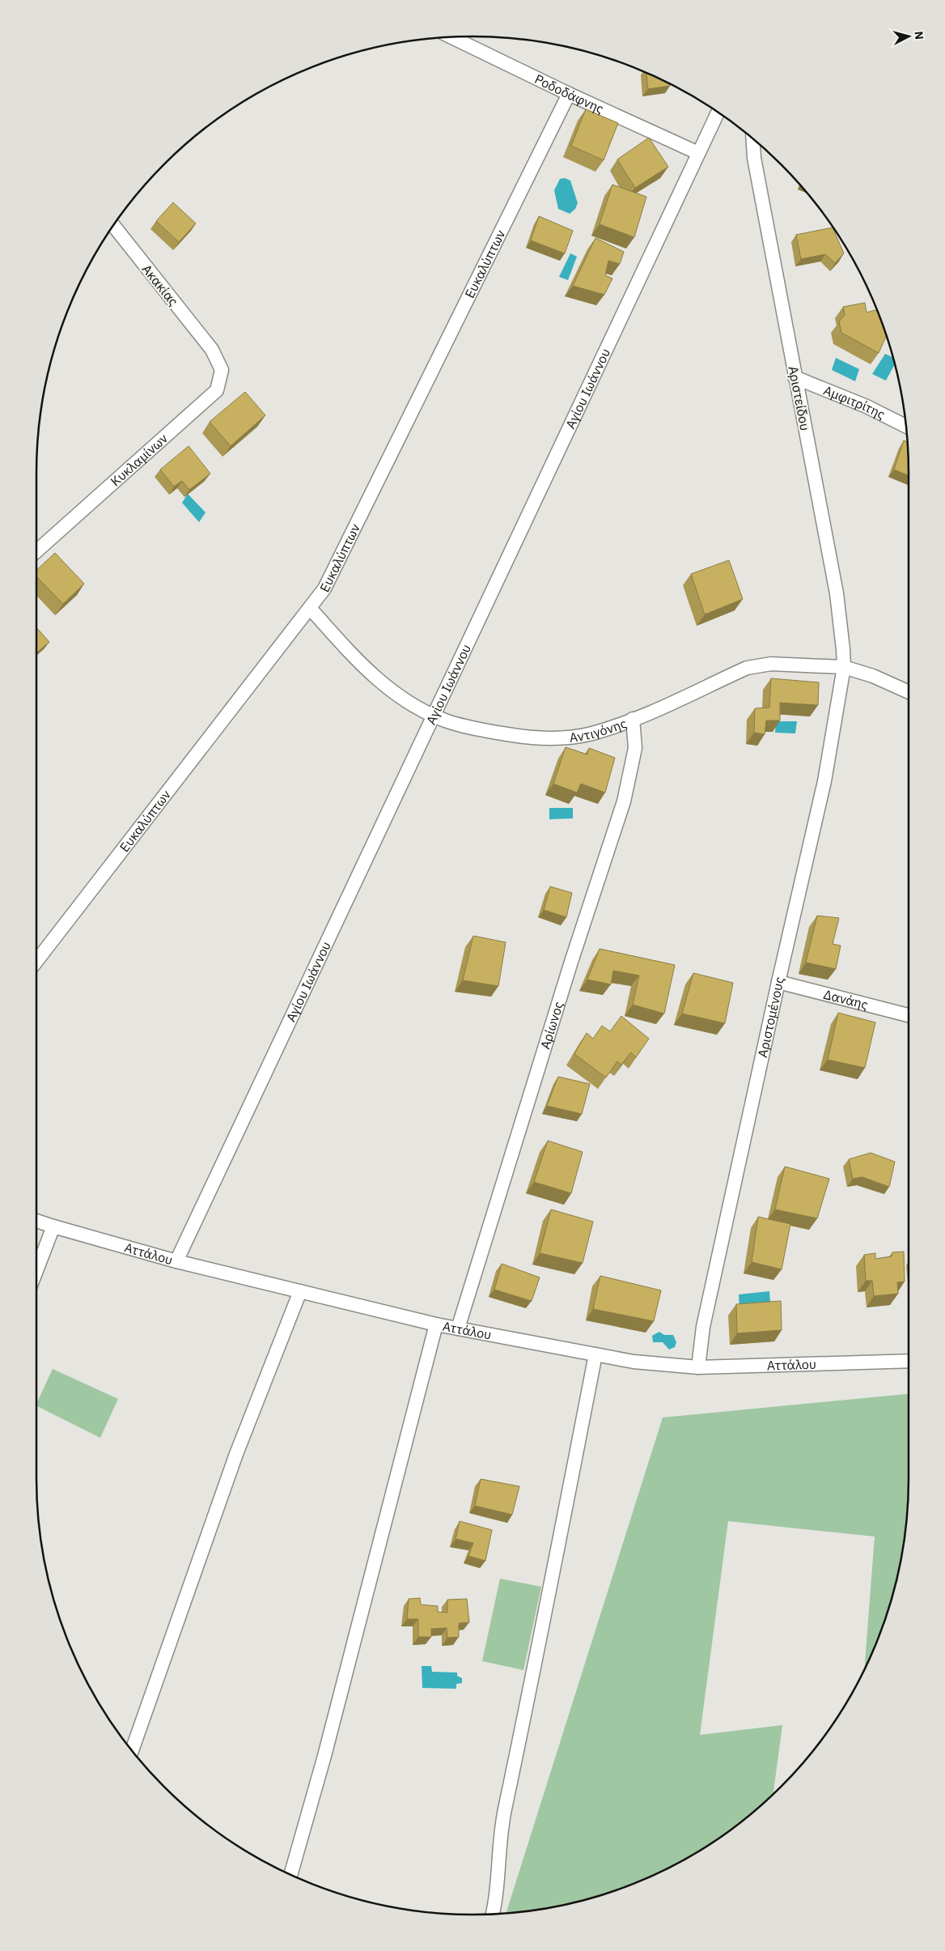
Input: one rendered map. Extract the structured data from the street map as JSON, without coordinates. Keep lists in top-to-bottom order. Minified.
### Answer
{"streets":{"street":["Ροδοδάφνης","Ευκαλύπτων","Ακακίας","Αγίου Ιωάννου","Αριστείδου","Αμφιτρίτης","Κυκλαμίνων","Αντιγόνης","Δανάης","Αριστομένους","Αρίωνος","Αττάλου"]},"crossings":[["Ροδοδάφνης","Ευκαλύπτων"],["Ροδοδάφνης","Αγίου Ιωάννου"],["Ευκαλύπτων","Αντιγόνης"],["Ακακίας","Κυκλαμίνων"],["Αγίου Ιωάννου","Αντιγόνης"],["Αγίου Ιωάννου","Αττάλου"],["Αριστείδου","Αμφιτρίτης"],["Αριστείδου","Αντιγόνης"],["Αριστείδου","Αριστομένους"],["Αντιγόνης","Αριστομένους"],["Αντιγόνης","Αρίωνος"],["Δανάης","Αριστομένους"],["Αριστομένους","Αττάλου"],["Αρίωνος","Αττάλου"]],"north":"right"}
